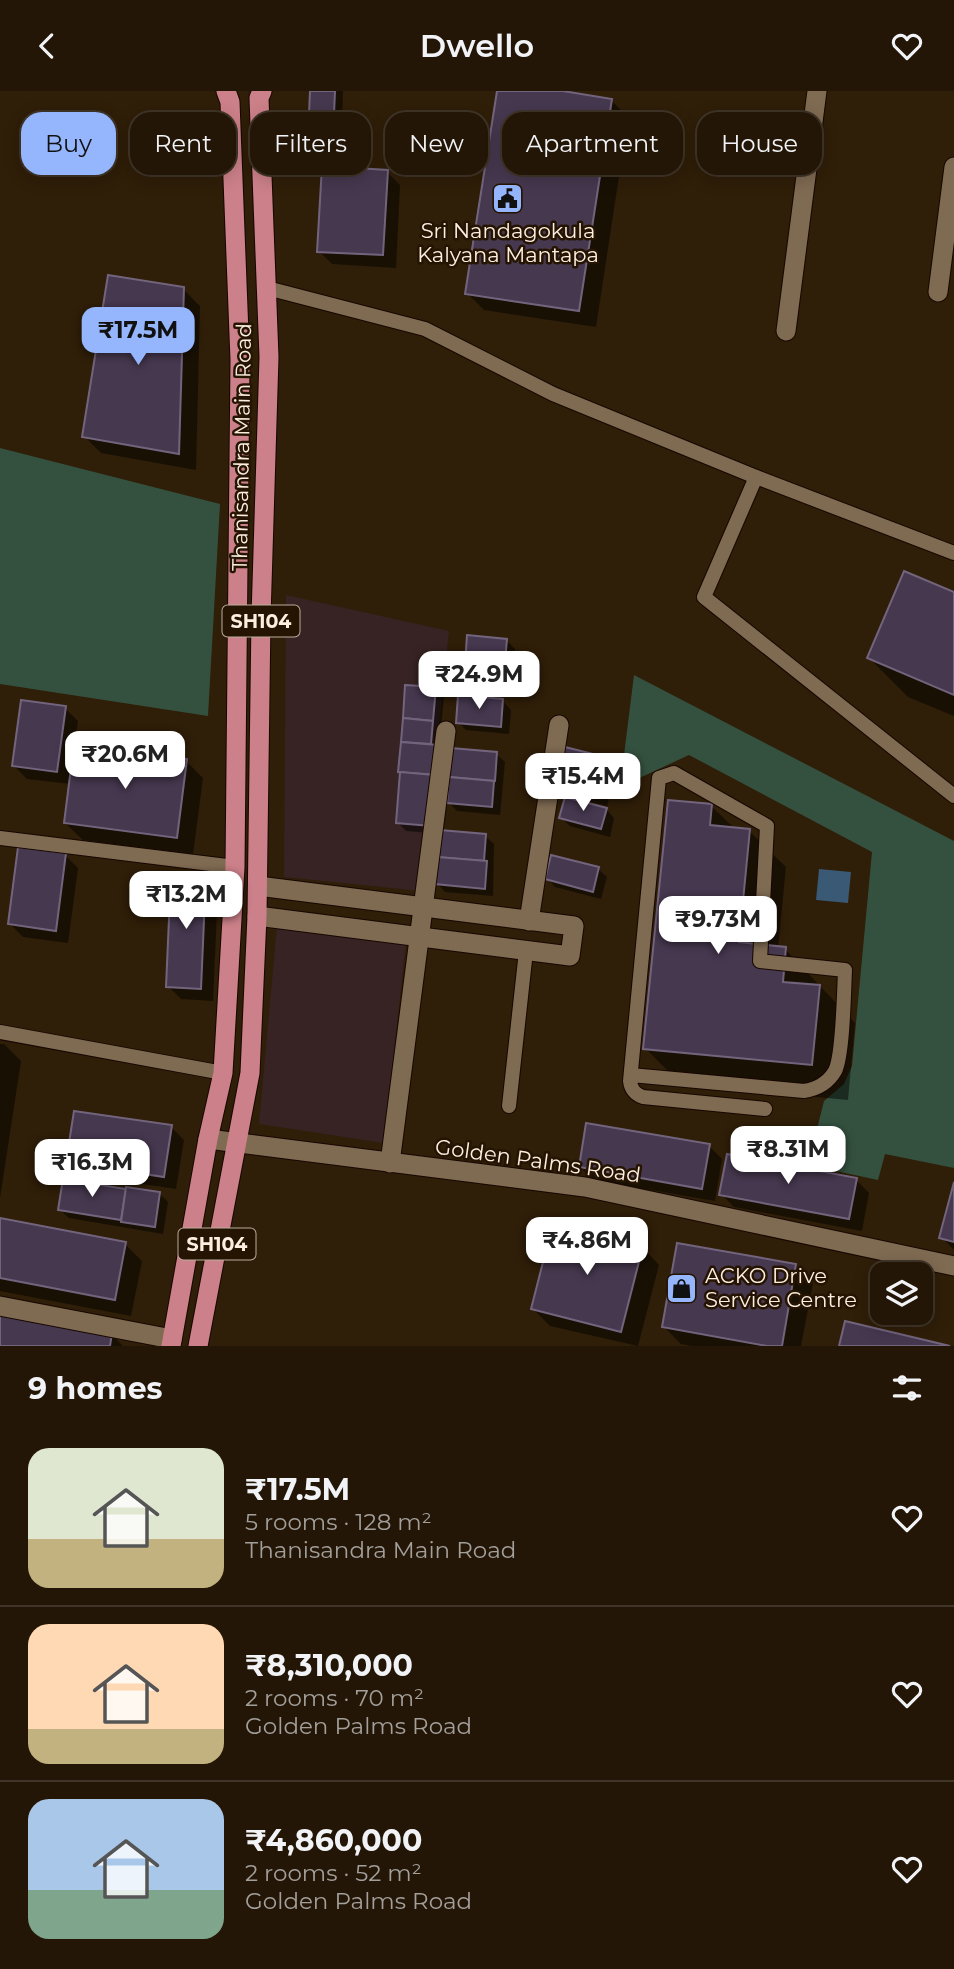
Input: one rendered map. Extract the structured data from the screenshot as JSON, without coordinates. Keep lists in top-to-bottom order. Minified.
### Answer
{"streets":{"main road":["Thanisandra Main Road","SH104"],"street":["Golden Palms Road"]},"crossings":[["Thanisandra Main Road","Golden Palms Road"]],"places":{"public building":["Sri Nandagokula Kalyana Mantapa"],"shop":["ACKO Drive Service Centre"]},"page":{"header":"Dwello","chip":["Buy","Rent","Filters","New","Apartment","House"],"price":["₹17.5M","₹24.9M","₹20.6M","₹15.4M","₹13.2M","₹9.73M","₹8.31M","₹16.3M","₹4.86M"],"heading":"9 homes","list":[{"name":"₹17.5M","note":"5 rooms · 128 m² · Thanisandra Main Road"},{"name":"₹8,310,000","note":"2 rooms · 70 m² · Golden Palms Road"},{"name":"₹4,860,000","note":"2 rooms · 52 m² · Golden Palms Road"}]}}
